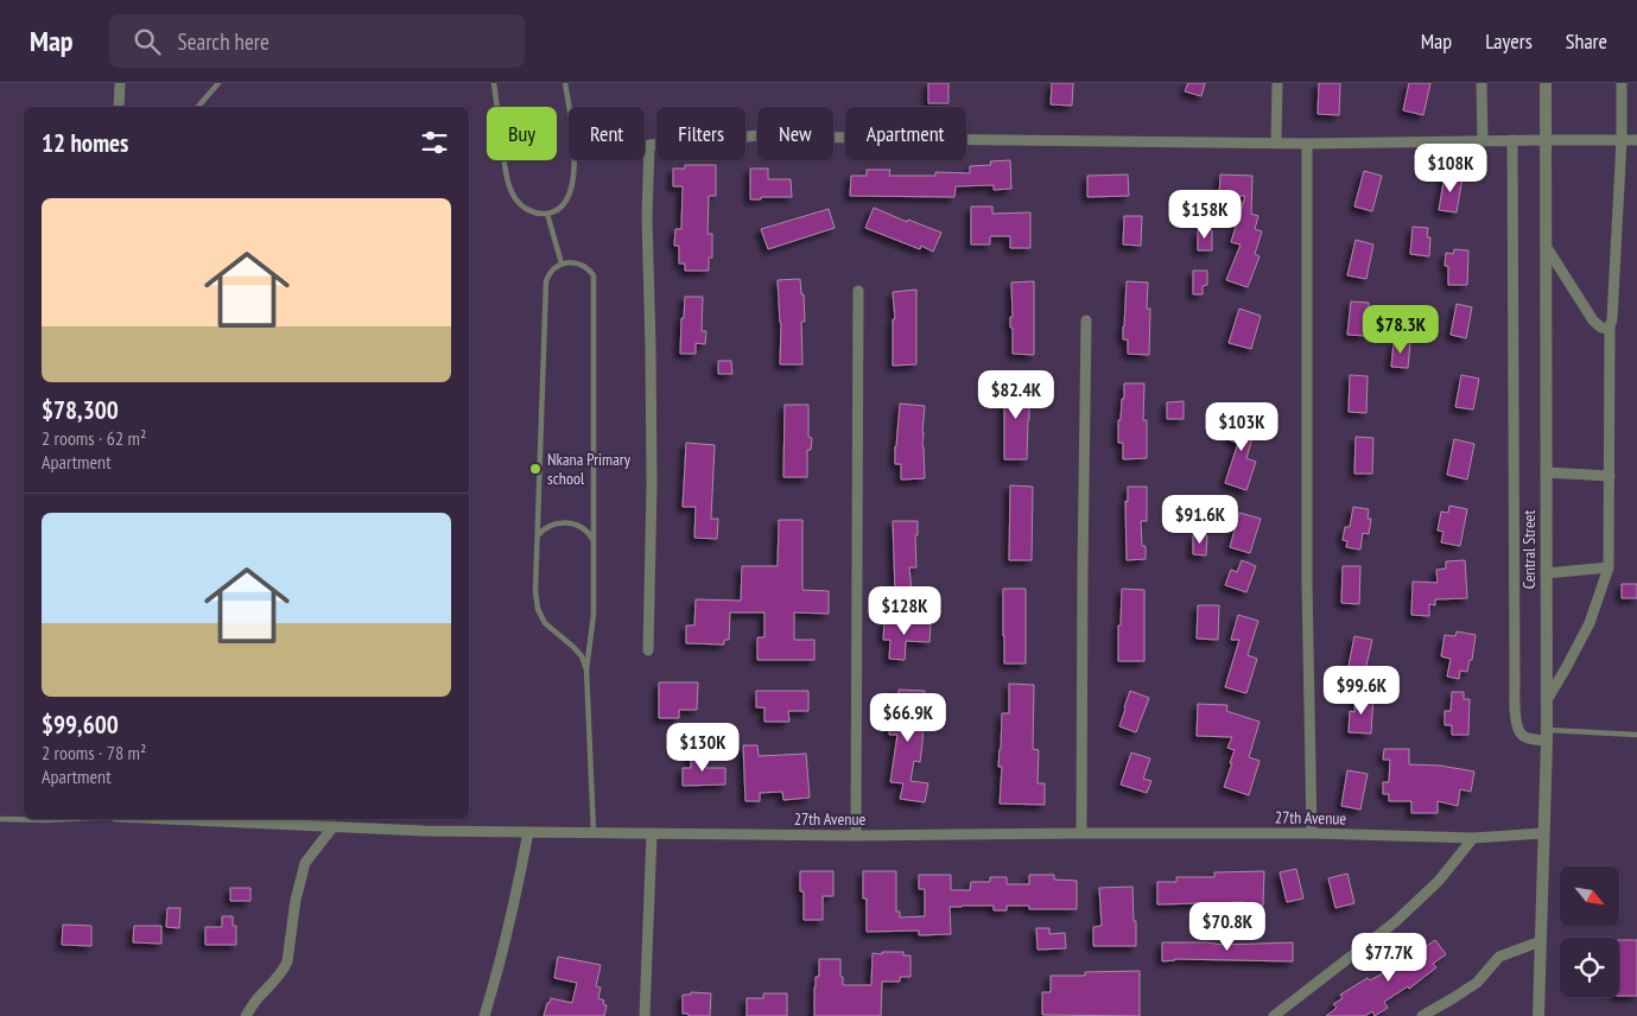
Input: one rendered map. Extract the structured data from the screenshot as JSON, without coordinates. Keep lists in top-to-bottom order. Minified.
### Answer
{"streets":{"street":["Central Street","27th Avenue"]},"crossings":[["Central Street","27th Avenue"]],"places":["Nkana Primary school"],"north":"bottom right","page":{"header":"Map","search":"Search here","nav":["Map","Layers","Share"],"chip":["Buy","Rent","Filters","New","Apartment"],"heading":"12 homes","price":["$108K","$158K","$78.3K","$82.4K","$103K","$91.6K","$128K","$99.6K","$66.9K","$130K","$70.8K","$77.7K"],"list":[{"name":"$78,300","note":"2 rooms · 62 m² · Apartment"},{"name":"$99,600","note":"2 rooms · 78 m² · Apartment"}]}}
